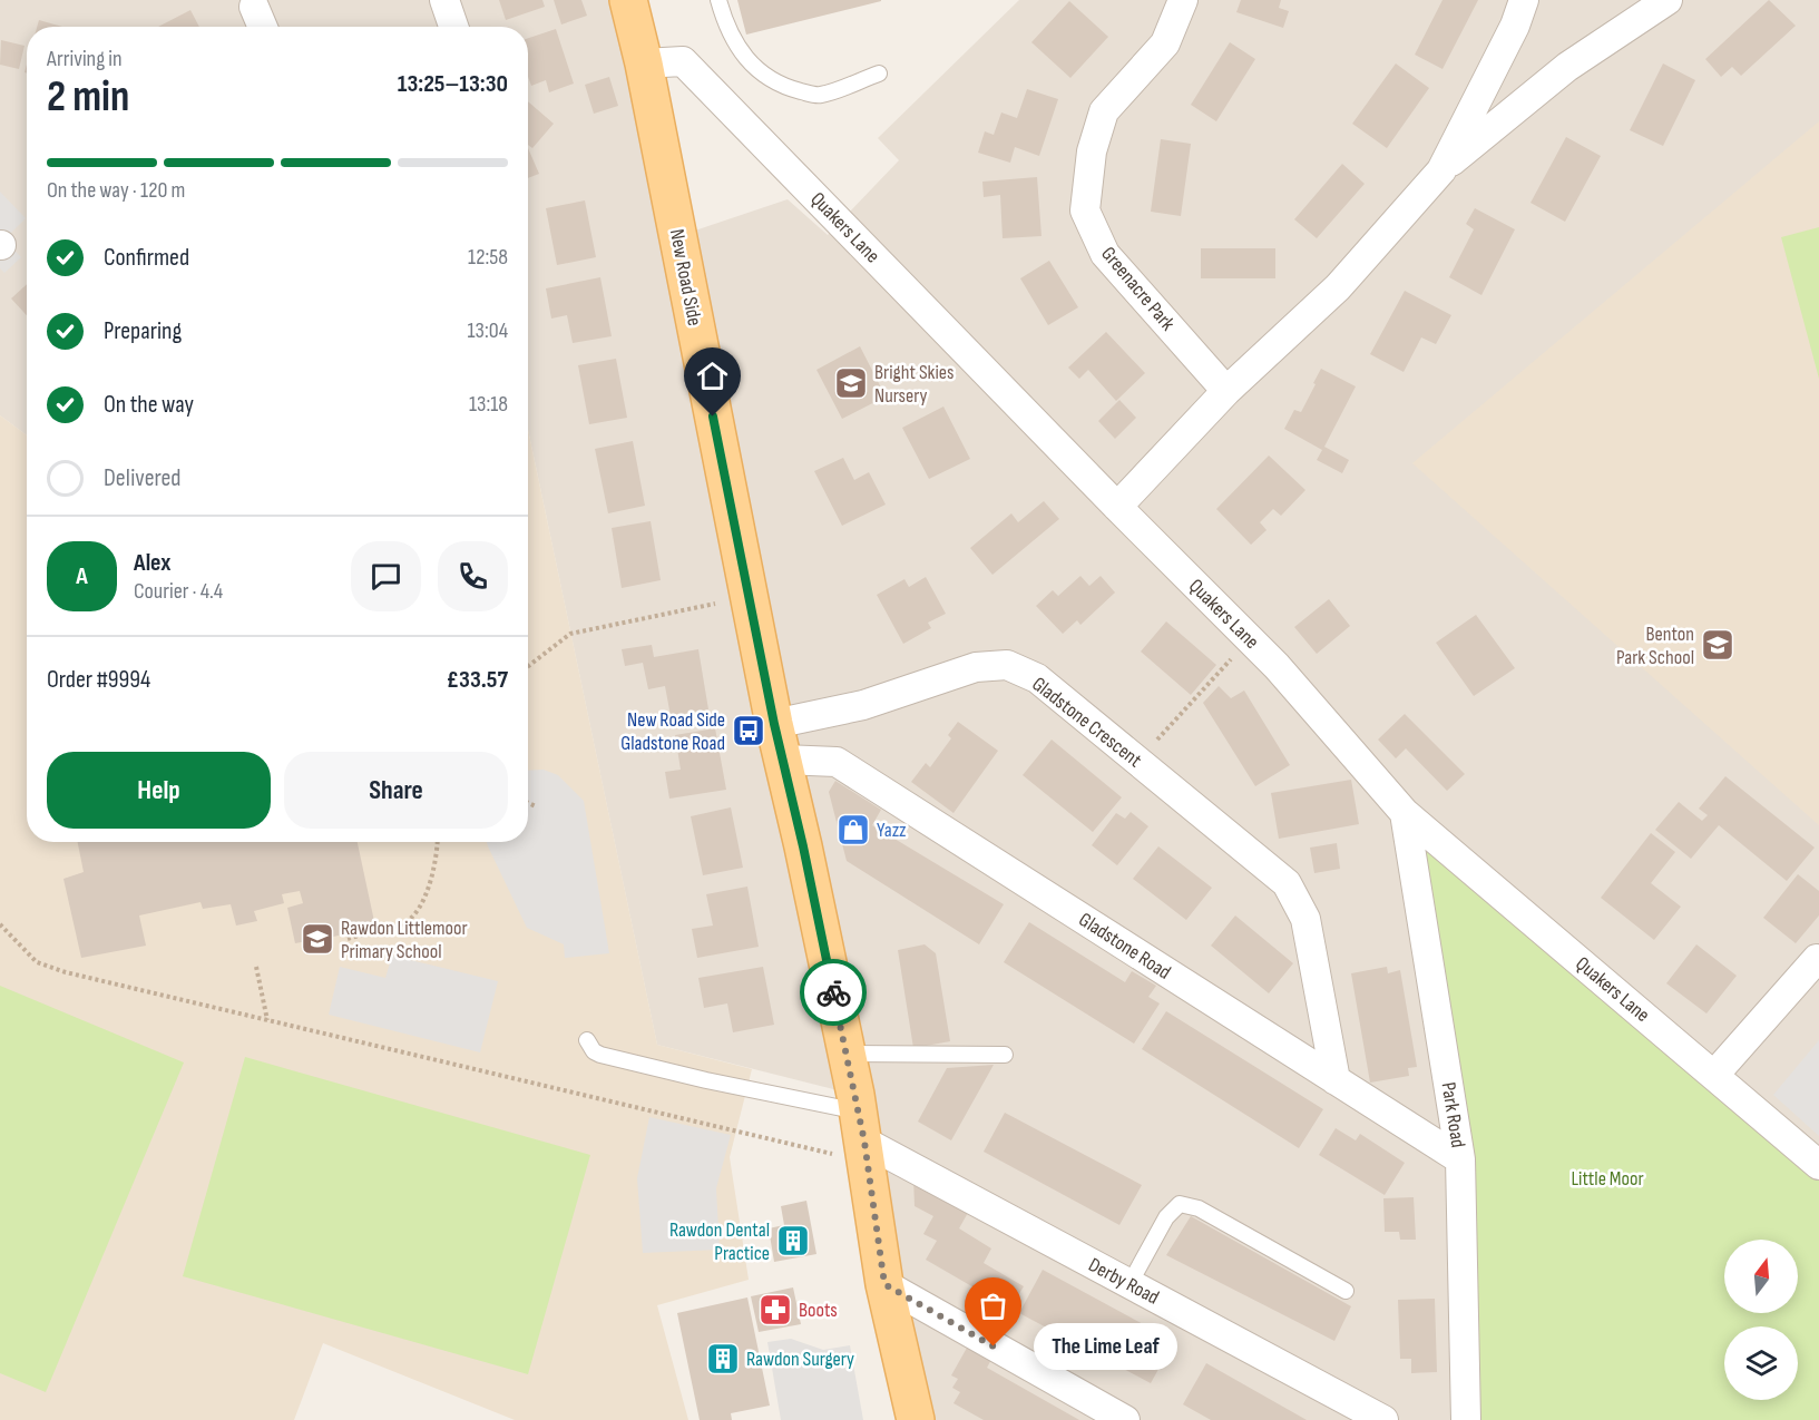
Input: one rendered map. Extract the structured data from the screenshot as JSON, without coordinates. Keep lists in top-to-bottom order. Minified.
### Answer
{"streets":{"main road":["New Road Side"],"street":["Quakers Lane","Greenacre Park","Gladstone Crescent","Gladstone Road","Park Road","Derby Road"]},"crossings":[["Quakers Lane","New Road Side"],["Quakers Lane","Park Road"],["New Road Side","Gladstone Crescent"],["New Road Side","Gladstone Road"],["New Road Side","Derby Road"],["Gladstone Crescent","Gladstone Road"],["Gladstone Road","Park Road"]],"parks":["Little Moor"],"places":{"school or university":["Bright Skies Nursery","Benton Park School","Rawdon Littlemoor Primary School"],"bus stop":["New Road Side Gladstone Road"],"shop":["Yazz"],"building":["Rawdon Dental Practice","Rawdon Surgery"],"pharmacy":["Boots"],"other":["The Lime Leaf"]},"north":"top","page":{"heading":["2 min","Arriving in","13:25–13:30"],"panel":["Alex","Courier · 4.4","Order #9994","£33.57"],"bar":"On the way · 120 m","list":[["Confirmed","12:58"],["Preparing","13:04"],["On the way","13:18"],"Delivered"],"round":"A","buttons":["Help","Share"],"bubble":"The Lime Leaf"}}
